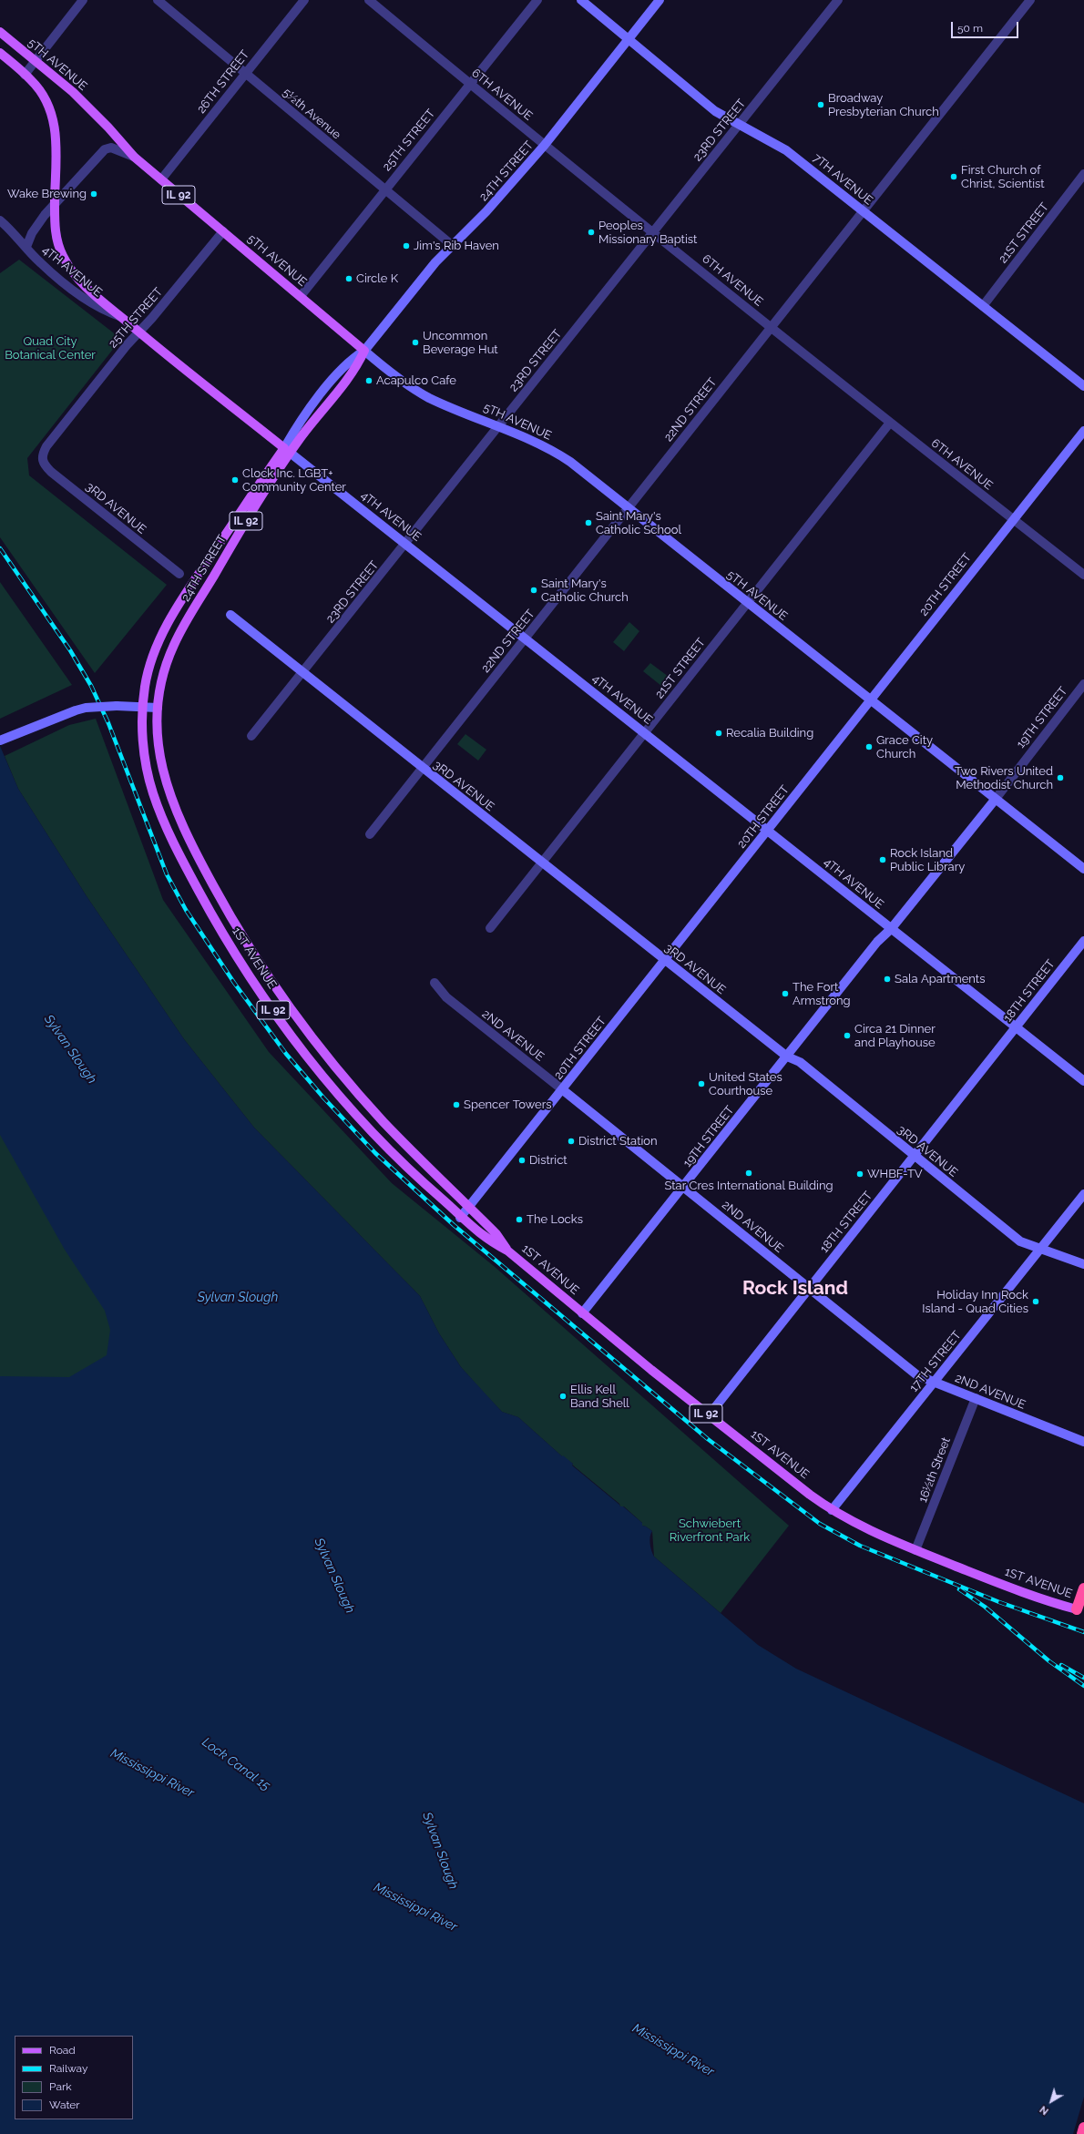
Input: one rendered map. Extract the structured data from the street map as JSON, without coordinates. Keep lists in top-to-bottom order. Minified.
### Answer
{"streets":{"main road":["5TH AVENUE","24TH STREET","IL 92","4TH AVENUE","1ST AVENUE"],"street":["26TH STREET","6TH AVENUE","5½th Avenue","23RD STREET","25TH STREET","7TH AVENUE","21ST STREET","22ND STREET","3RD AVENUE","20TH STREET","19TH STREET","18TH STREET","2ND AVENUE","17TH STREET","16½th Street"]},"crossings":[["5TH AVENUE","26TH STREET"],["5TH AVENUE","23RD STREET"],["5TH AVENUE","25TH STREET"],["5TH AVENUE","24TH STREET"],["5TH AVENUE","21ST STREET"],["5TH AVENUE","22ND STREET"],["5TH AVENUE","20TH STREET"],["5TH AVENUE","19TH STREET"],["26TH STREET","5½th Avenue"],["6TH AVENUE","23RD STREET"],["6TH AVENUE","25TH STREET"],["6TH AVENUE","24TH STREET"],["6TH AVENUE","21ST STREET"],["6TH AVENUE","22ND STREET"],["6TH AVENUE","20TH STREET"],["5½th Avenue","25TH STREET"],["5½th Avenue","24TH STREET"],["23RD STREET","7TH AVENUE"],["23RD STREET","4TH AVENUE"],["23RD STREET","3RD AVENUE"],["25TH STREET","4TH AVENUE"],["25TH STREET","3RD AVENUE"],["24TH STREET","7TH AVENUE"],["24TH STREET","4TH AVENUE"],["24TH STREET","1ST AVENUE"],["7TH AVENUE","21ST STREET"],["7TH AVENUE","22ND STREET"],["21ST STREET","4TH AVENUE"],["21ST STREET","3RD AVENUE"],["4TH AVENUE","22ND STREET"],["4TH AVENUE","20TH STREET"],["4TH AVENUE","19TH STREET"],["4TH AVENUE","18TH STREET"],["22ND STREET","3RD AVENUE"],["3RD AVENUE","20TH STREET"],["3RD AVENUE","19TH STREET"],["3RD AVENUE","18TH STREET"],["3RD AVENUE","17TH STREET"],["20TH STREET","1ST AVENUE"],["20TH STREET","2ND AVENUE"],["19TH STREET","1ST AVENUE"],["19TH STREET","2ND AVENUE"],["1ST AVENUE","18TH STREET"],["1ST AVENUE","17TH STREET"],["1ST AVENUE","16½th Street"],["18TH STREET","2ND AVENUE"],["2ND AVENUE","17TH STREET"],["2ND AVENUE","16½th Street"]],"districts":["Rock Island"],"water":["Sylvan Slough","Lock Canal 15","Mississippi River"],"parks":["Quad City Botanical Center","Schwiebert Riverfront Park"],"places":["Broadway Presbyterian Church","First Church of Christ, Scientist","Wake Brewing","Peoples Missionary Baptist","Jim's Rib Haven","Circle K","Uncommon Beverage Hut","Acapulco Cafe","Clock Inc. LGBT+ Community Center","Saint Mary's Catholic School","Saint Mary's Catholic Church","Recalia Building","Grace City Church","Two Rivers United Methodist Church","Rock Island Public Library","Sala Apartments","The Fort Armstrong","Circa 21 Dinner and Playhouse","United States Courthouse","Spencer Towers","District Station","District","Star Cres International Building","WHBF-TV","The Locks","Holiday Inn Rock Island - Quad Cities","Ellis Kell Band Shell"],"legend":["Road","Railway","Park","Water"],"scale_bar":"50 m","north":"bottom left"}
